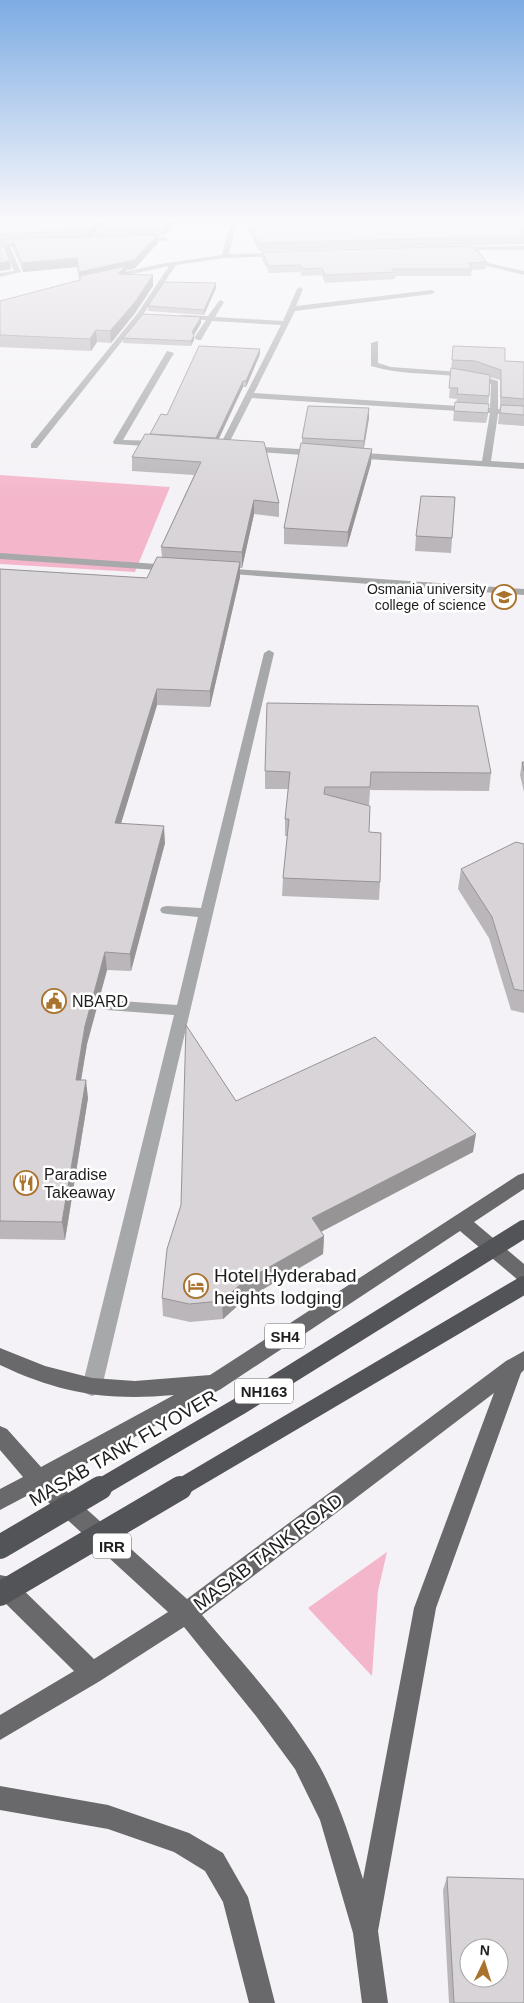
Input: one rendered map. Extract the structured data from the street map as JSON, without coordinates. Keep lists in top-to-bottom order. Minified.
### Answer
{"streets":{"highway":["NH163","MASAB TANK FLYOVER"],"main road":["SH4","IRR","MASAB TANK ROAD"]},"crossings":[["SH4","IRR"],["IRR","MASAB TANK ROAD"]],"places":{"school or university":["Osmania university college of science"],"public building":["NBARD"],"restaurant":["Paradise Takeaway"],"hotel":["Hotel Hyderabad heights lodging"]},"north":"top"}
